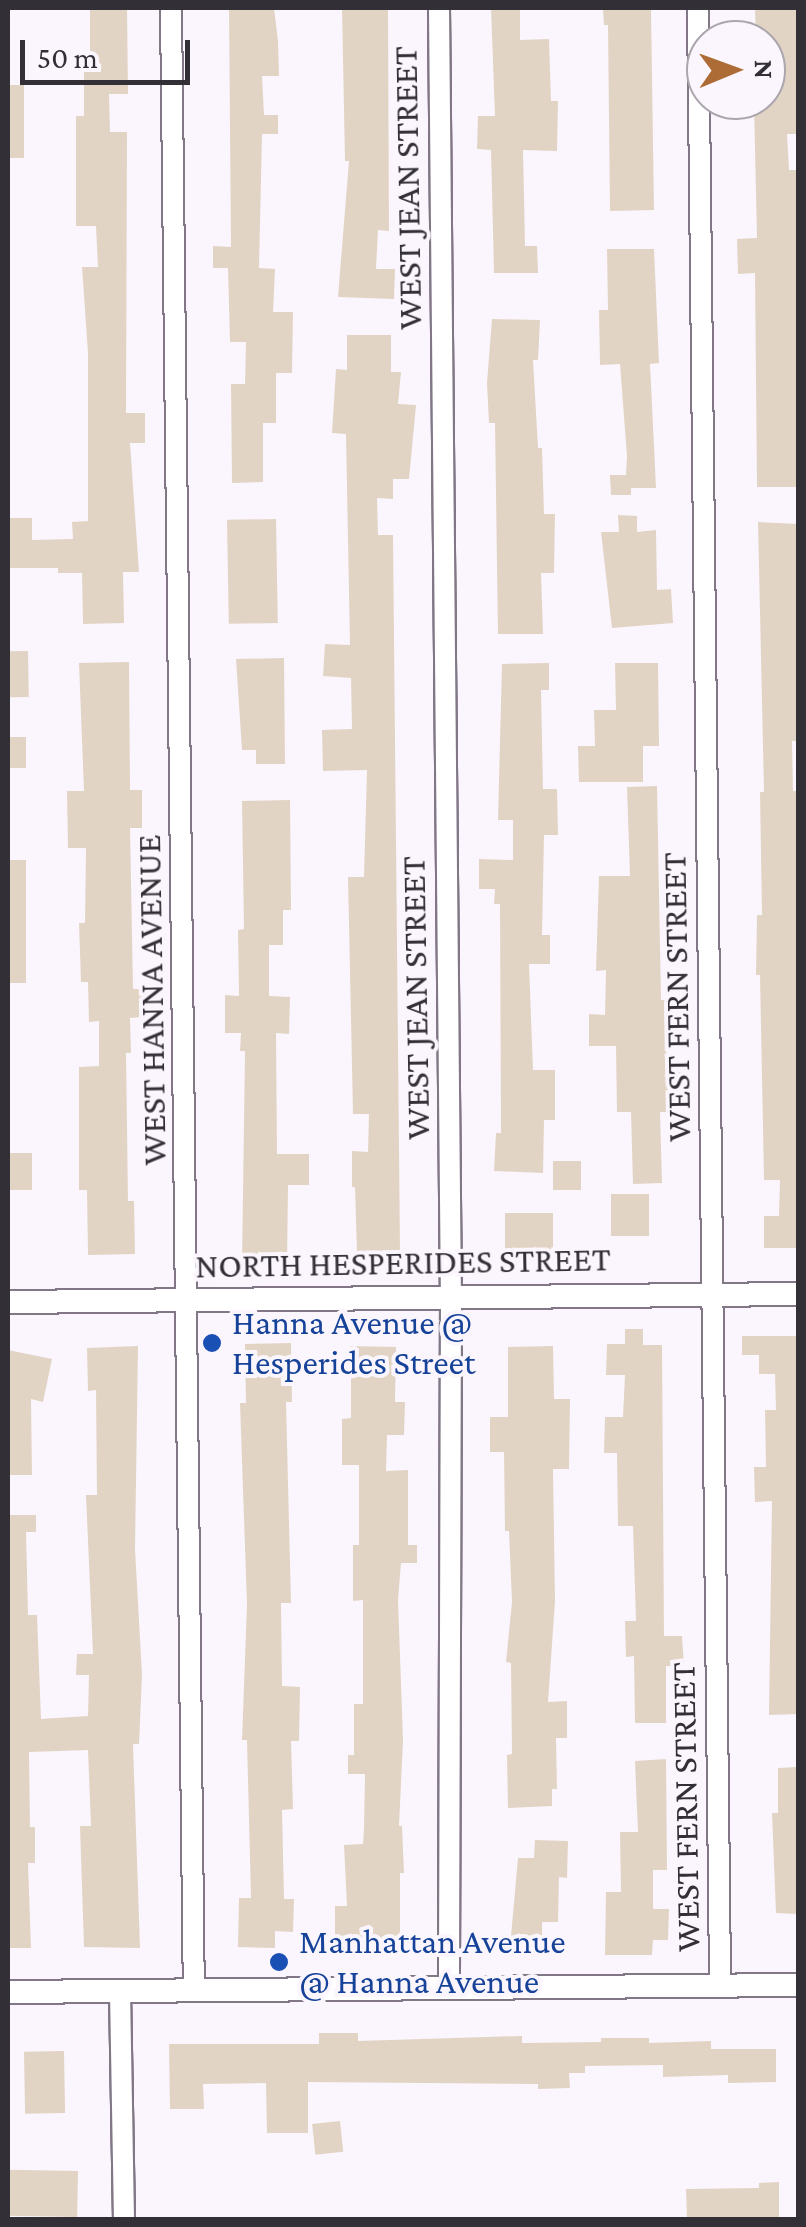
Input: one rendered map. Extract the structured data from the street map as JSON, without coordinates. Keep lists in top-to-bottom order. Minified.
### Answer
{"streets":{"street":["WEST JEAN STREET","WEST FERN STREET","WEST HANNA AVENUE","NORTH HESPERIDES STREET"]},"crossings":[["WEST JEAN STREET","NORTH HESPERIDES STREET"],["WEST FERN STREET","NORTH HESPERIDES STREET"],["WEST HANNA AVENUE","NORTH HESPERIDES STREET"]],"places":["Hanna Avenue @ Hesperides Street","Manhattan Avenue @ Hanna Avenue"],"scale_bar":"50 m","north":"right"}
